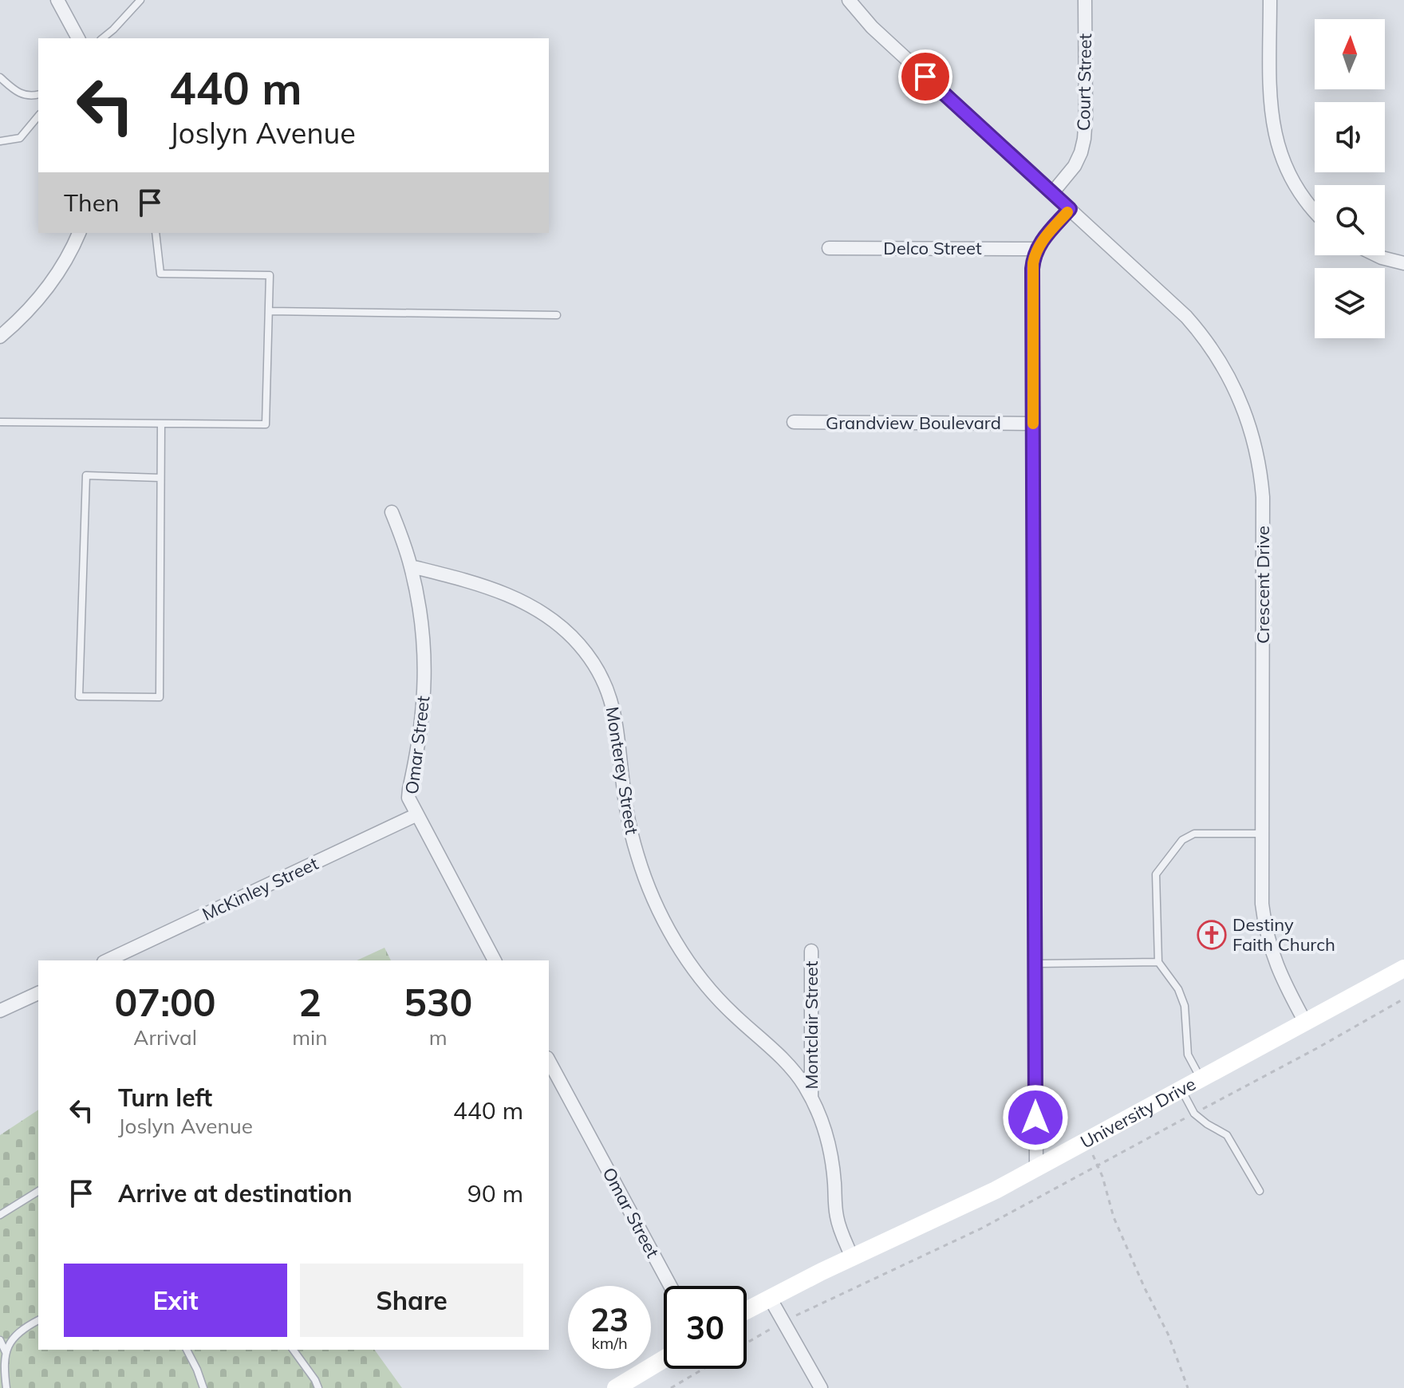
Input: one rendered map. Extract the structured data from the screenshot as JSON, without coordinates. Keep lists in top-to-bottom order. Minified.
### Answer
{"streets":{"main road":["University Drive"],"street":["Court Street","Delco Street","Grandview Boulevard","Crescent Drive","Omar Street","Monterey Street","McKinley Street","Montclair Street"]},"crossings":[["Court Street","Crescent Drive"],["Crescent Drive","University Drive"],["Omar Street","Monterey Street"],["Omar Street","McKinley Street"],["Monterey Street","Montclair Street"],["Monterey Street","University Drive"]],"places":{"church":["Destiny Faith Church"]},"north":"top","page":{"turn":["440 m","Joslyn Avenue"],"then":"Then","eta":["07:00","Arrival","2","min","530","m"],"list":[{"name":"Turn left","note":"Joslyn Avenue","value":"440 m"},{"name":"Arrive at destination","value":"90 m"}],"buttons":["Exit","Share"],"speed":"23 km/h","limit":"30"}}
